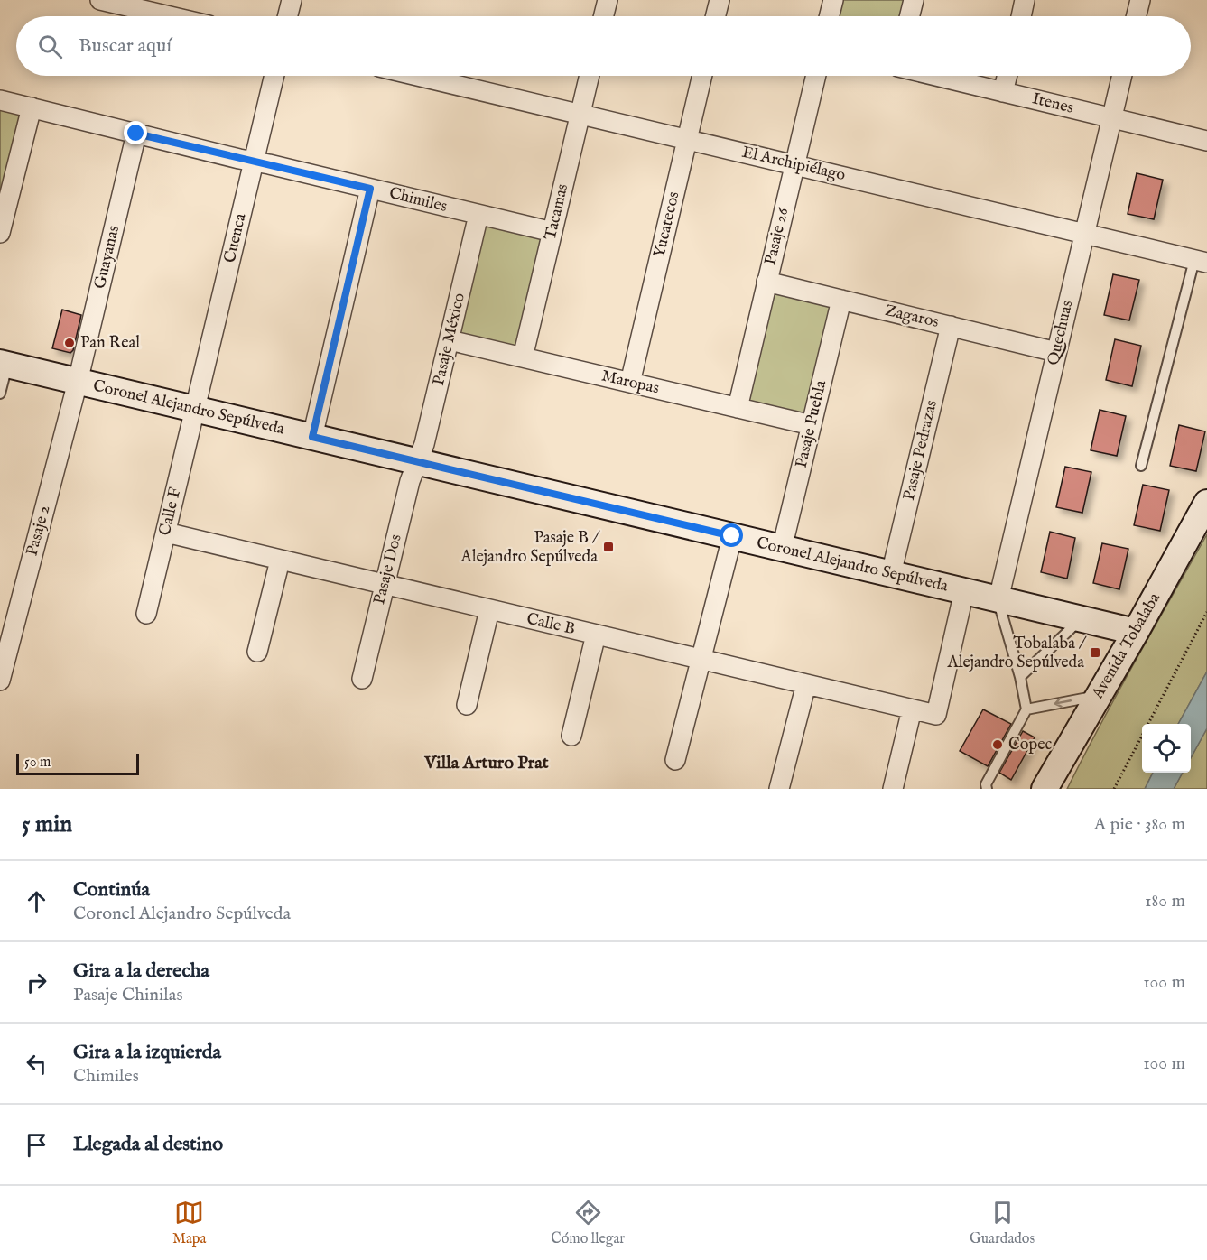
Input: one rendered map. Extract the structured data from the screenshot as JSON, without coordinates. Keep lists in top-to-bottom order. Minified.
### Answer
{"streets":{"street":["Itenes","El Archipiélago","Chimiles","Tacamas","Yucatecos","Pasaje 26","Cuenca","Guayanas","Zagaros","Quechuas","Pasaje México","Maropas","Coronel Alejandro Sepúlveda","Pasaje Puebla","Pasaje Pedrazas","Calle F","Pasaje 2","Pasaje Dos","Calle B","Avenida Tobalaba"]},"crossings":[["Itenes","Quechuas"],["El Archipiélago","Tacamas"],["El Archipiélago","Yucatecos"],["El Archipiélago","Pasaje 26"],["El Archipiélago","Quechuas"],["Chimiles","Tacamas"],["Chimiles","Cuenca"],["Chimiles","Guayanas"],["Chimiles","Pasaje México"],["Tacamas","Maropas"],["Yucatecos","Maropas"],["Pasaje 26","Zagaros"],["Pasaje 26","Maropas"],["Cuenca","Coronel Alejandro Sepúlveda"],["Cuenca","Calle F"],["Guayanas","Coronel Alejandro Sepúlveda"],["Guayanas","Pasaje 2"],["Zagaros","Quechuas"],["Zagaros","Pasaje Puebla"],["Zagaros","Pasaje Pedrazas"],["Quechuas","Coronel Alejandro Sepúlveda"],["Pasaje México","Maropas"],["Pasaje México","Coronel Alejandro Sepúlveda"],["Pasaje México","Pasaje Dos"],["Maropas","Pasaje Puebla"],["Coronel Alejandro Sepúlveda","Pasaje Puebla"],["Coronel Alejandro Sepúlveda","Pasaje Pedrazas"],["Coronel Alejandro Sepúlveda","Calle F"],["Coronel Alejandro Sepúlveda","Pasaje 2"],["Coronel Alejandro Sepúlveda","Pasaje Dos"],["Coronel Alejandro Sepúlveda","Calle B"],["Coronel Alejandro Sepúlveda","Avenida Tobalaba"],["Calle F","Calle B"],["Pasaje Dos","Calle B"]],"districts":["Villa Arturo Prat"],"places":{"other":["Pan Real","Copec"],"transit":["Pasaje B / Alejandro Sepúlveda","Tobalaba / Alejandro Sepúlveda"]},"scale_bar":"50 m","page":{"search":"Buscar aquí","scale":"50 m","heading":["5 min","A pie · 380 m"],"list":[["Continúa","Coronel Alejandro Sepúlveda","180 m"],["Gira a la derecha","Pasaje Chinilas","100 m"],["Gira a la izquierda","Chimiles","100 m"],"Llegada al destino"],"nav":["Mapa","Cómo llegar","Guardados"]}}
